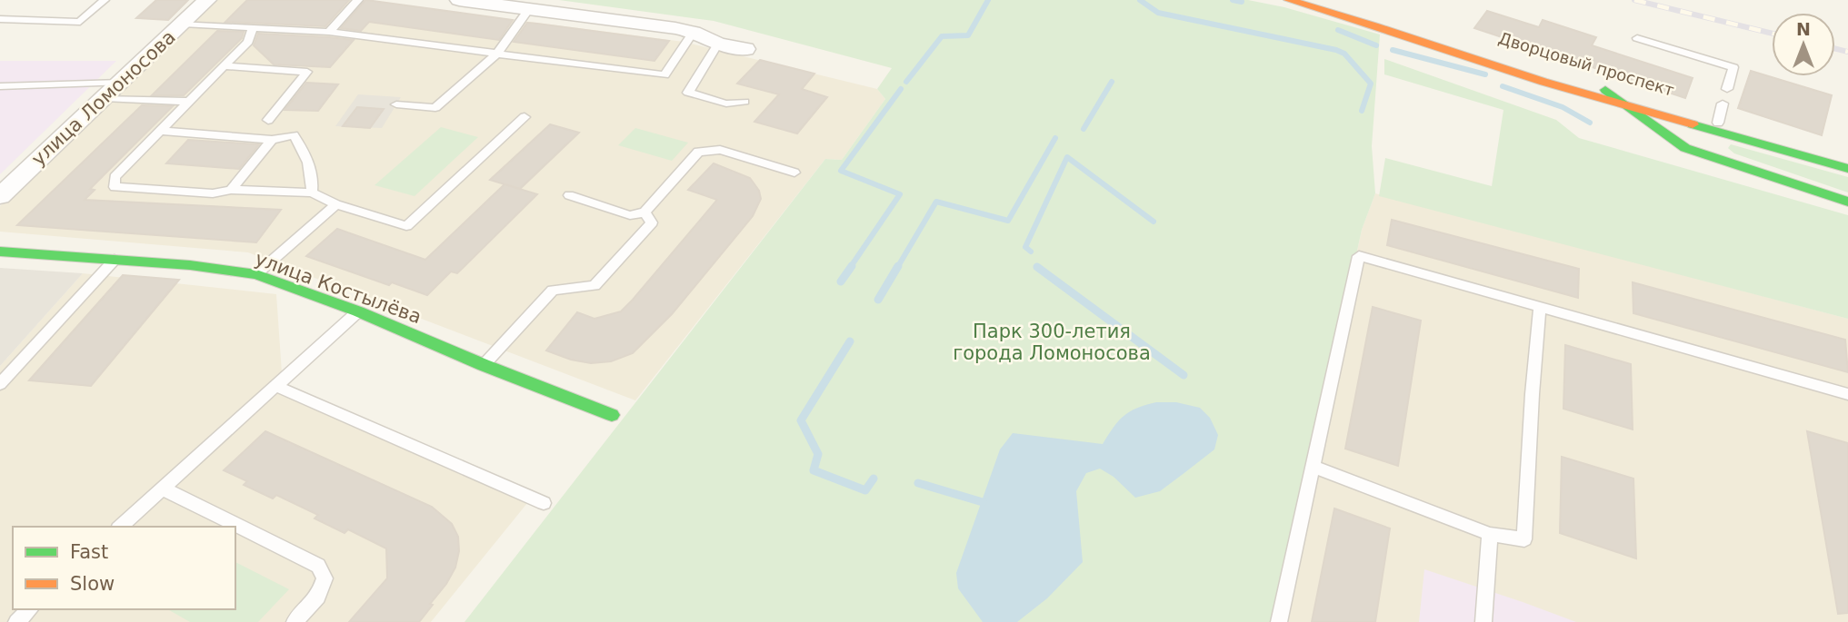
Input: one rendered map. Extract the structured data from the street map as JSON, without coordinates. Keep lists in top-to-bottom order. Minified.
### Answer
{"streets":{"main road":["Дворцовый проспект","улица Костылёва"],"street":["улица Ломоносова"]},"parks":["Парк 300-летия города Ломоносова"],"legend":["Fast","Slow"],"north":"top"}
